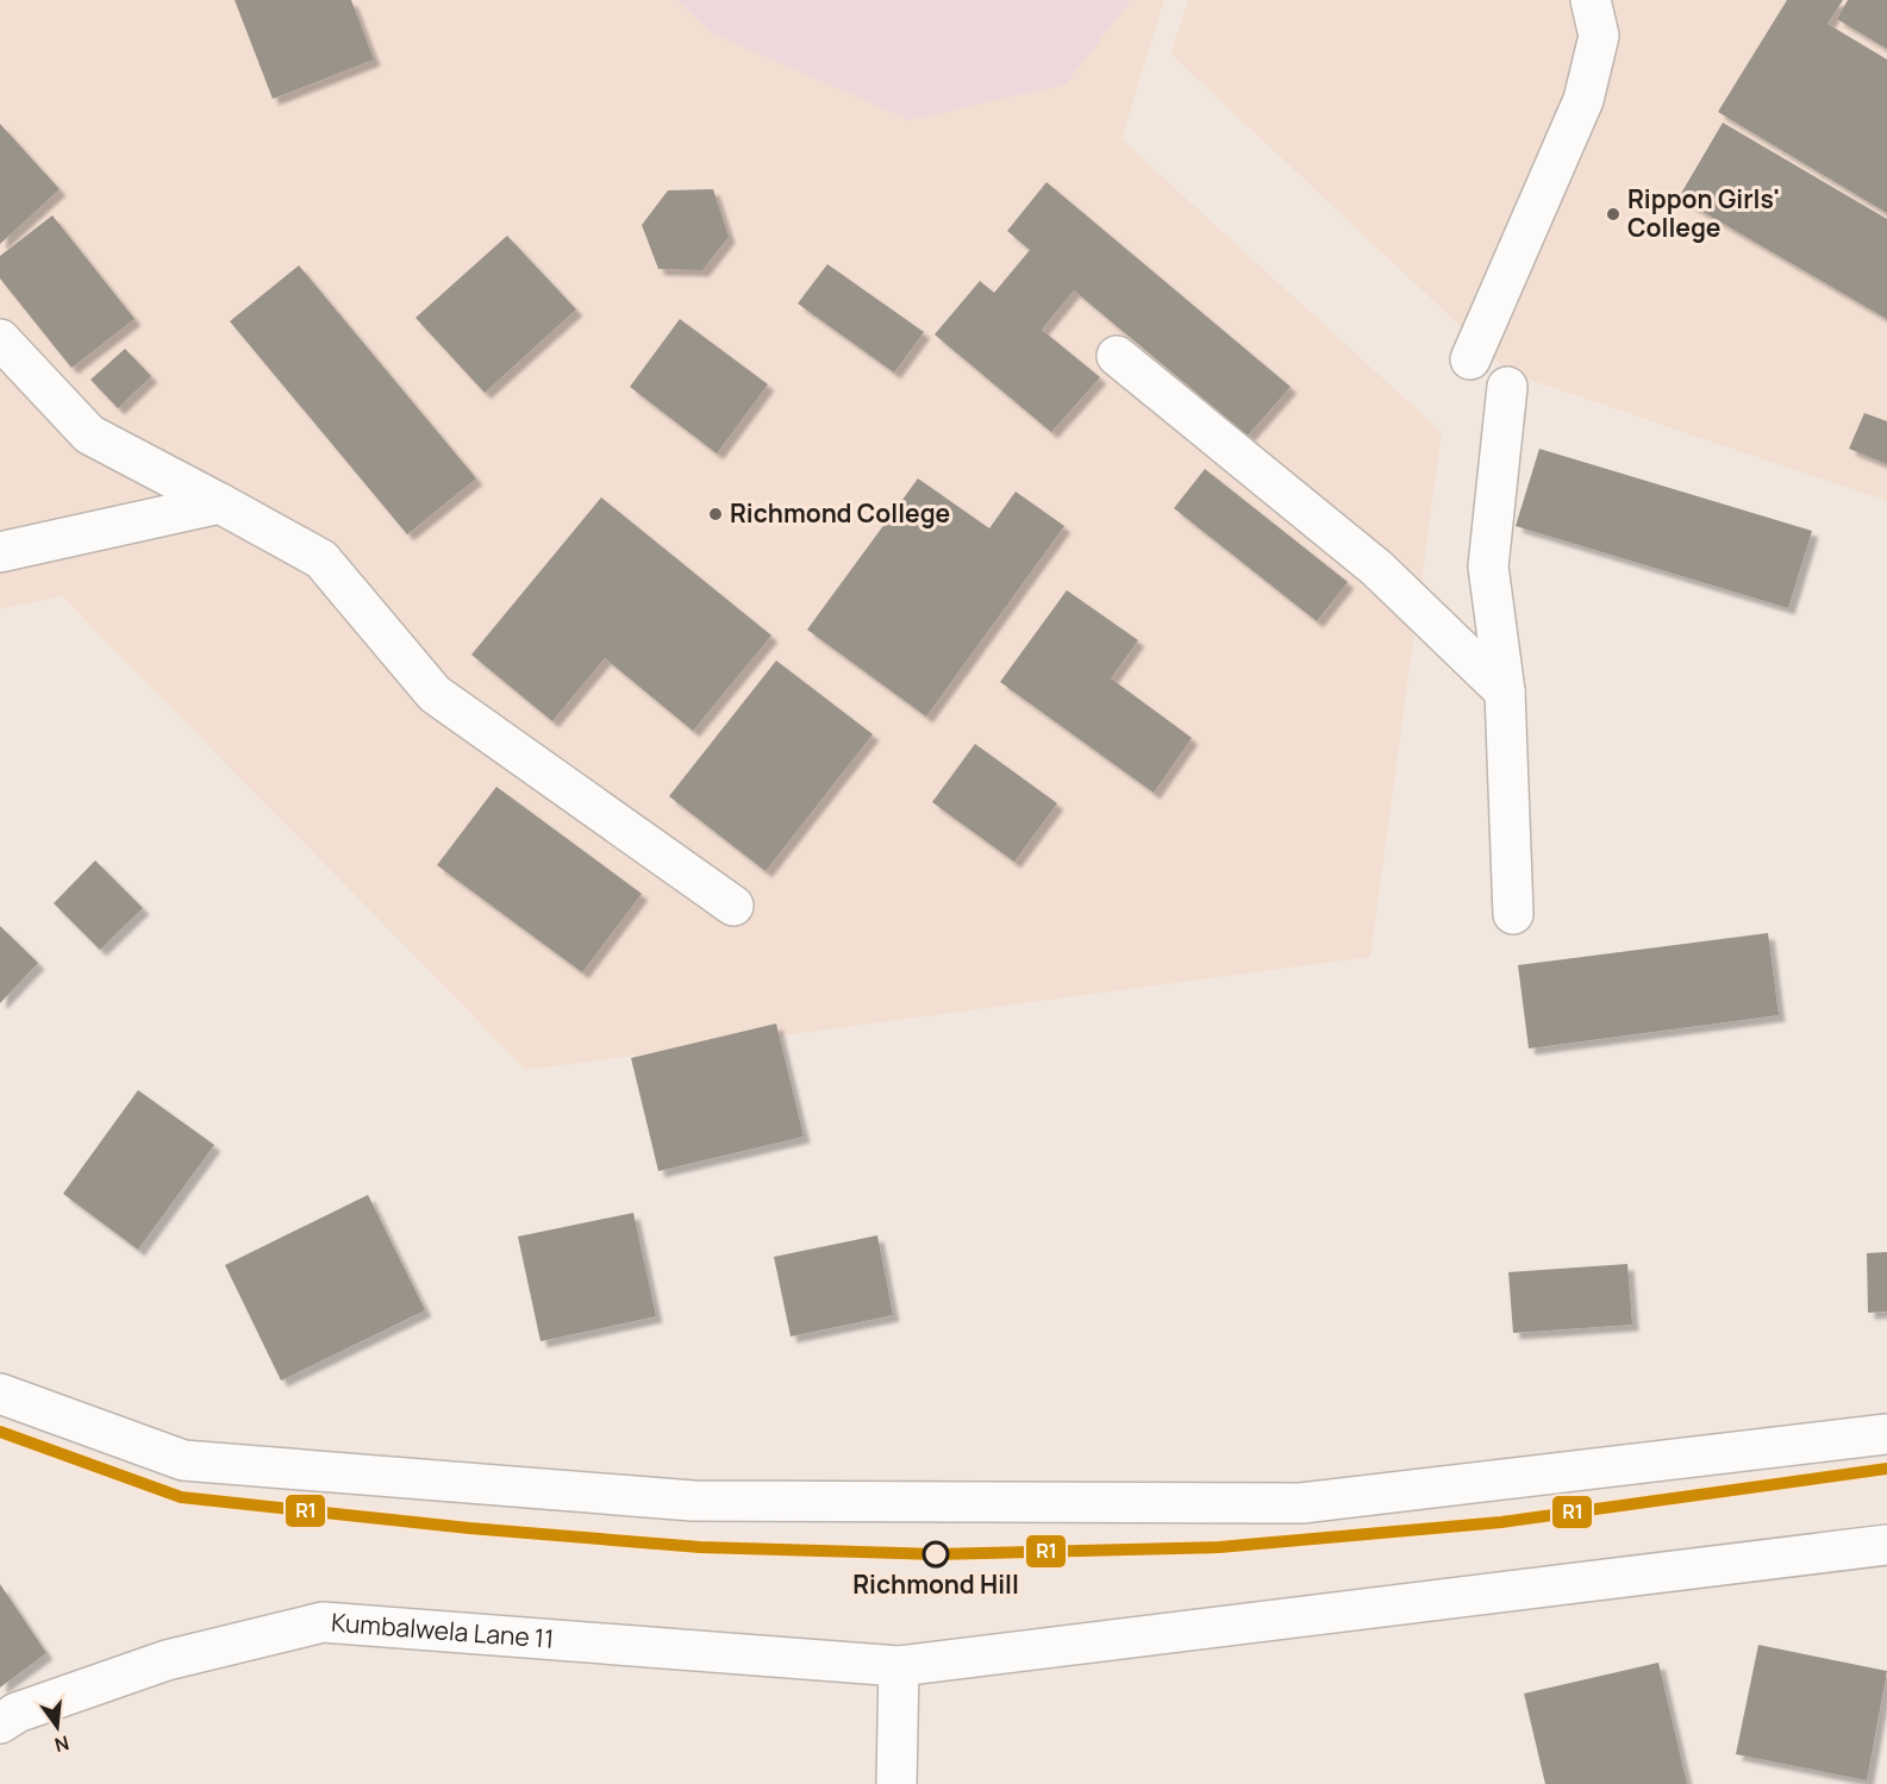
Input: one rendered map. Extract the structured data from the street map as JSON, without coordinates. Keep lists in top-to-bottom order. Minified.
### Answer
{"streets":{"street":["Kumbalwela Lane 11"]},"places":["Rippon Girls' College","Richmond College","Richmond Hill"],"lines":["transit line R1"],"north":"bottom"}
